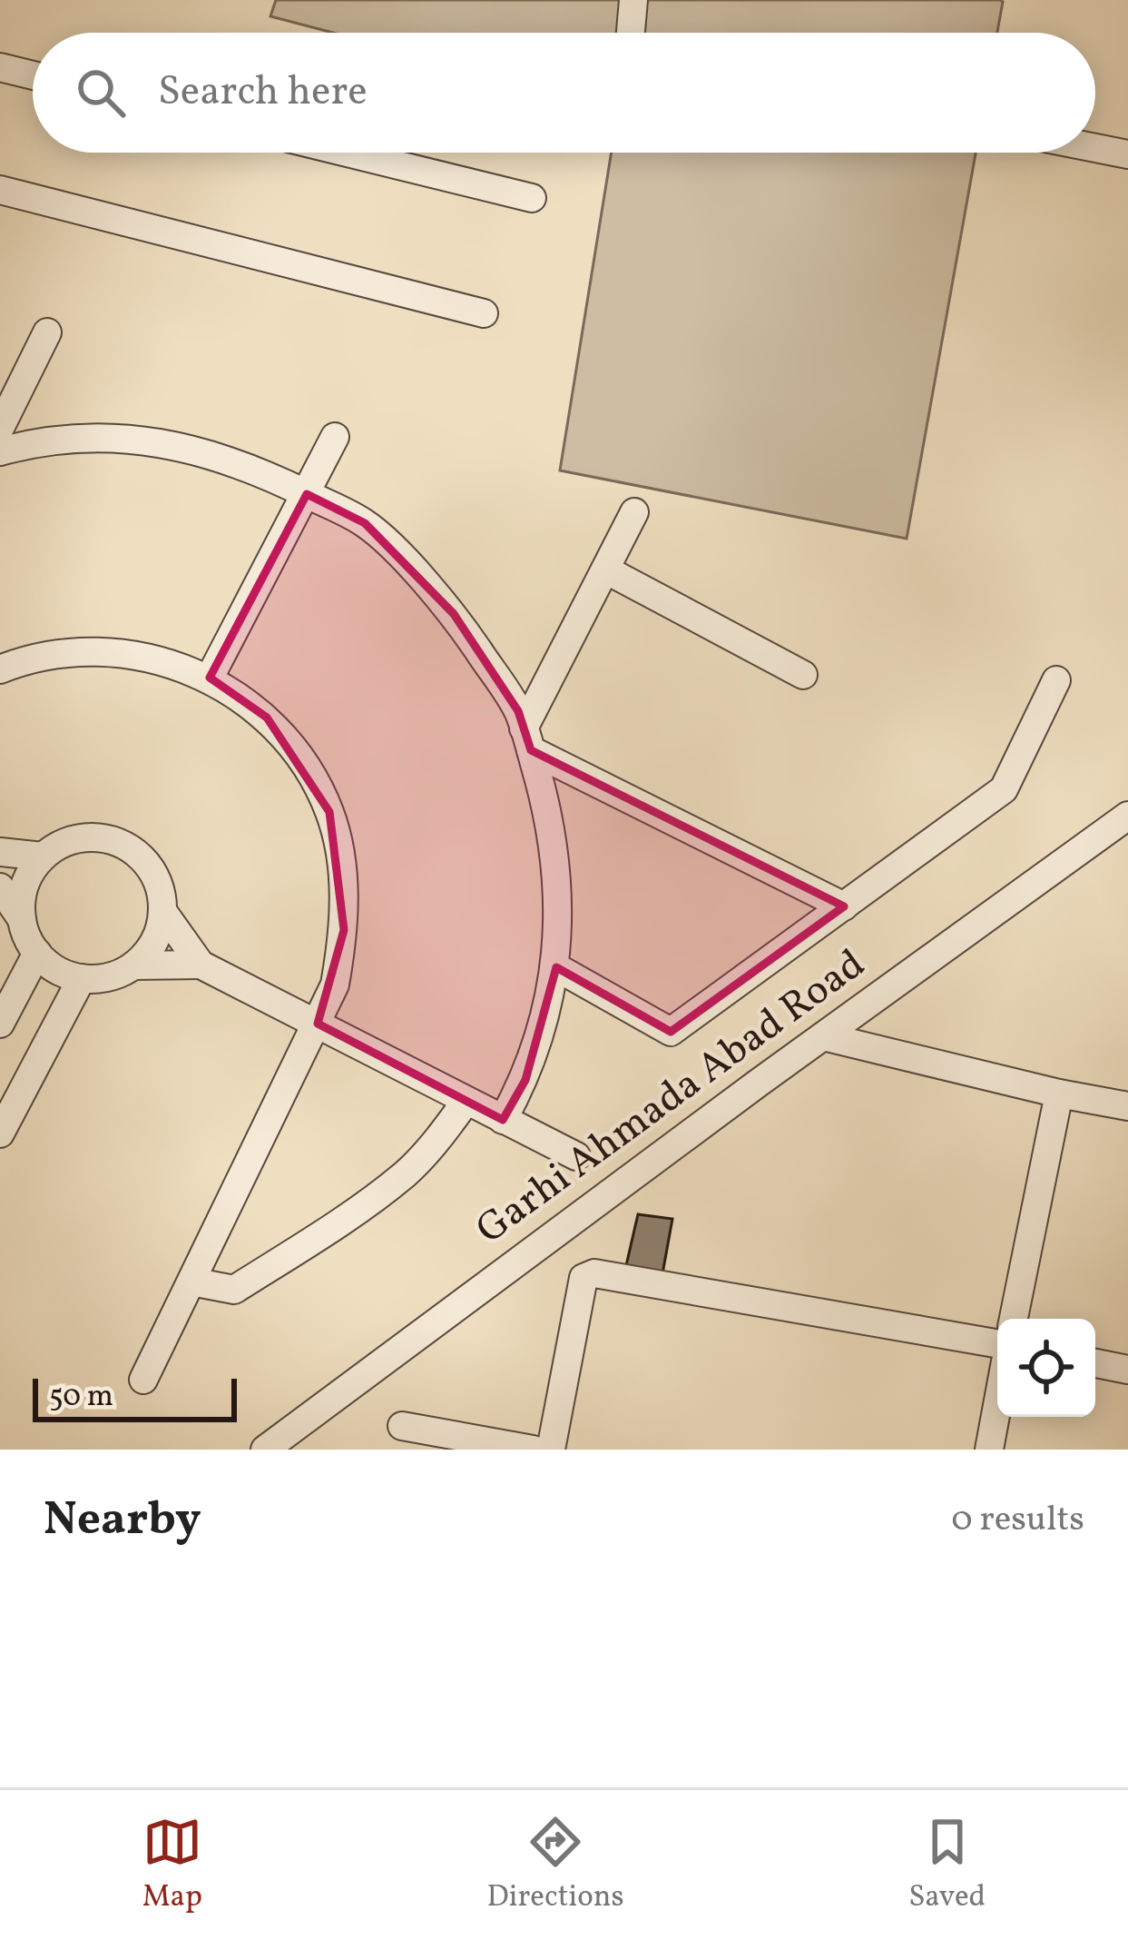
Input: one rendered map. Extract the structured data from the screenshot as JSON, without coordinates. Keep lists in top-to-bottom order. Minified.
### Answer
{"streets":{"street":["Garhi Ahmada Abad Road"]},"scale_bar":"50 m","page":{"search":"Search here","scale":"50 m","heading":["Nearby","0 results"],"nav":["Map","Directions","Saved"]}}
